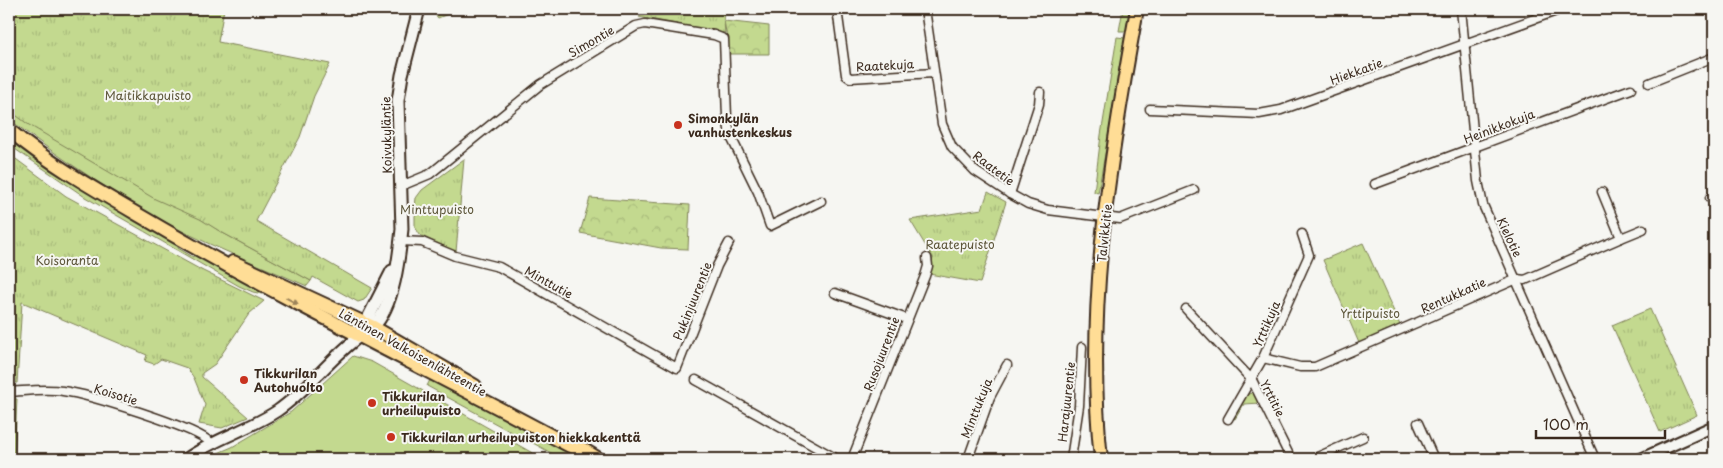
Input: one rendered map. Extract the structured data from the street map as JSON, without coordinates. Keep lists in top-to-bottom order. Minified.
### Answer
{"streets":{"main road":["Koivukyläntie","Talvikkitie","Läntinen Valkoisenlähteentie"],"street":["Simontie","Raatekuja","Hiekkatie","Heinikkokuja","Raatetie","Kielotie","Minttutie","Rentukkatie","Pukinjuurentie","Yrttikuja","Rusojuurentie","Koisotie","Yrttitie","Harajuurentie","Minttukuja"]},"crossings":[["Simontie","Koivukyläntie"],["Raatekuja","Raatetie"],["Hiekkatie","Kielotie"],["Heinikkokuja","Kielotie"],["Koivukyläntie","Minttutie"],["Koivukyläntie","Läntinen Valkoisenlähteentie"],["Raatetie","Talvikkitie"],["Kielotie","Rentukkatie"],["Minttutie","Pukinjuurentie"],["Rentukkatie","Yrttikuja"],["Yrttikuja","Yrttitie"]],"parks":["Maitikkapuisto","Minttupuisto","Raatepuisto","Koisoranta","Yrttipuisto"],"places":["Simonkylän vanhustenkeskus","Tikkurilan Autohuolto","Tikkurilan urheilupuisto","Tikkurilan urheilupuiston hiekkakenttä"],"scale_bar":"100 m"}
